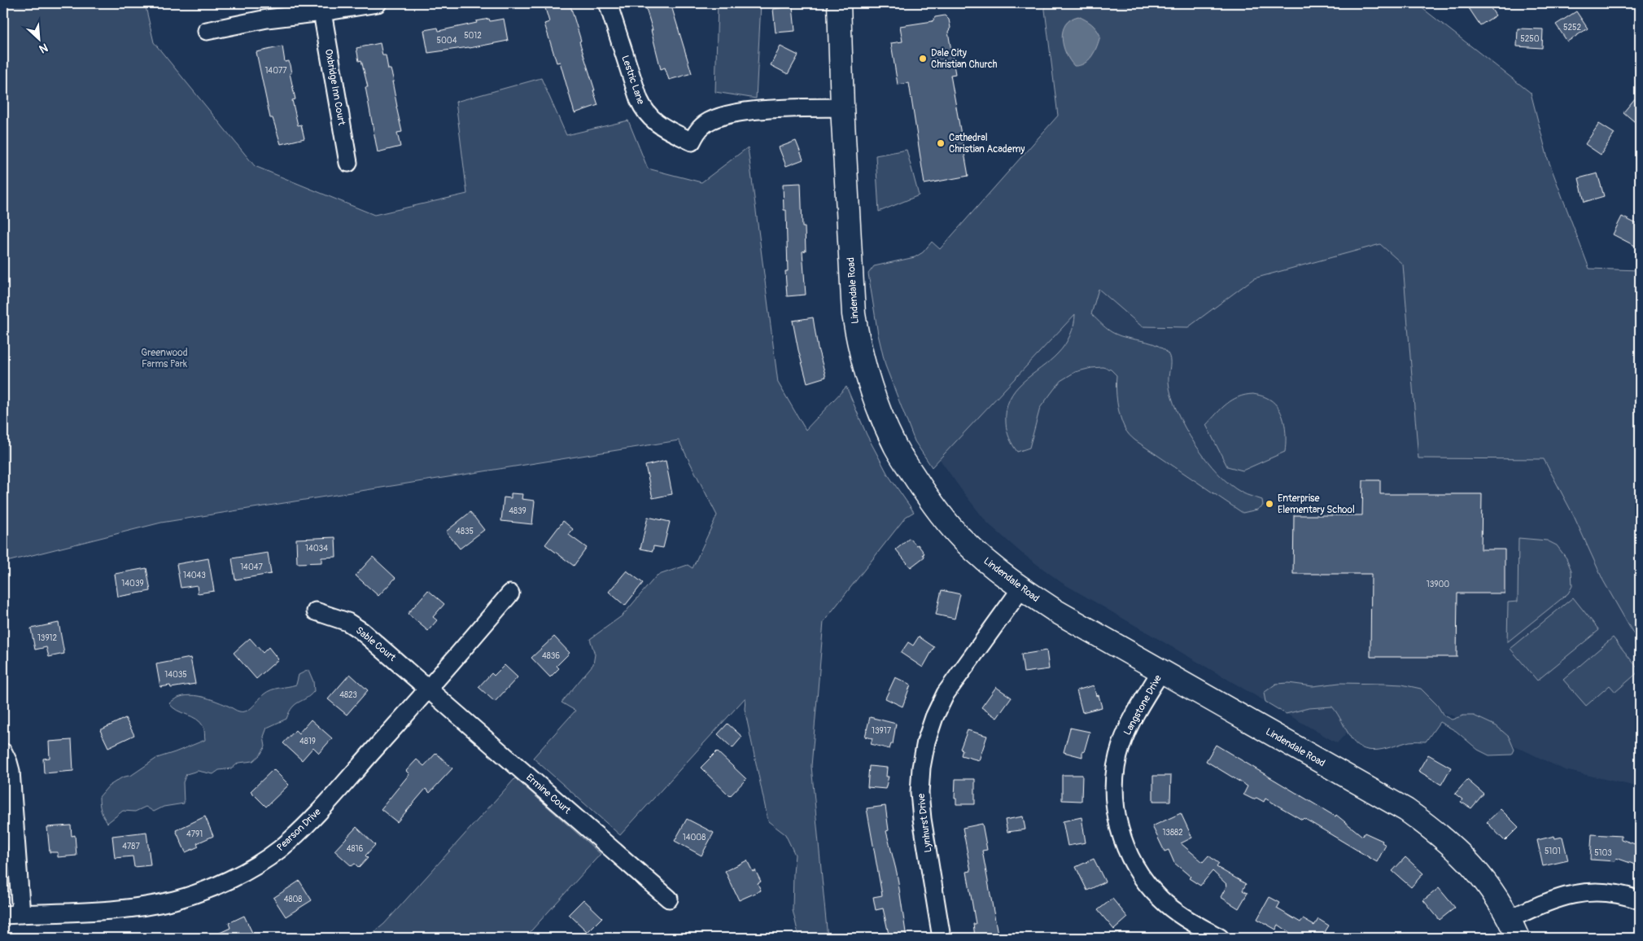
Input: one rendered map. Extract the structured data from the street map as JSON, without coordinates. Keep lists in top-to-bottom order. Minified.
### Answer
{"streets":{"street":["Lestric Lane","Oxbridge Inn Court","Lindendale Road","Sable Court","Langstone Drive","Ermine Court","Lynhurst Drive","Pearson Drive"]},"crossings":[["Lestric Lane","Lindendale Road"],["Lindendale Road","Langstone Drive"],["Lindendale Road","Lynhurst Drive"],["Sable Court","Ermine Court"],["Sable Court","Pearson Drive"],["Ermine Court","Pearson Drive"]],"parks":["Greenwood Farms Park"],"places":["Dale City Christian Church","Cathedral Christian Academy","Enterprise Elementary School"],"house_numbers":["5252","5012","5250","5004","14077","4839","4835","14034","14047","14043","14039","13900","13912","4836","14035","4823","13917","4819","13882","4791","14008","4787","4816","5101","5103","4808"],"north":"bottom right"}
